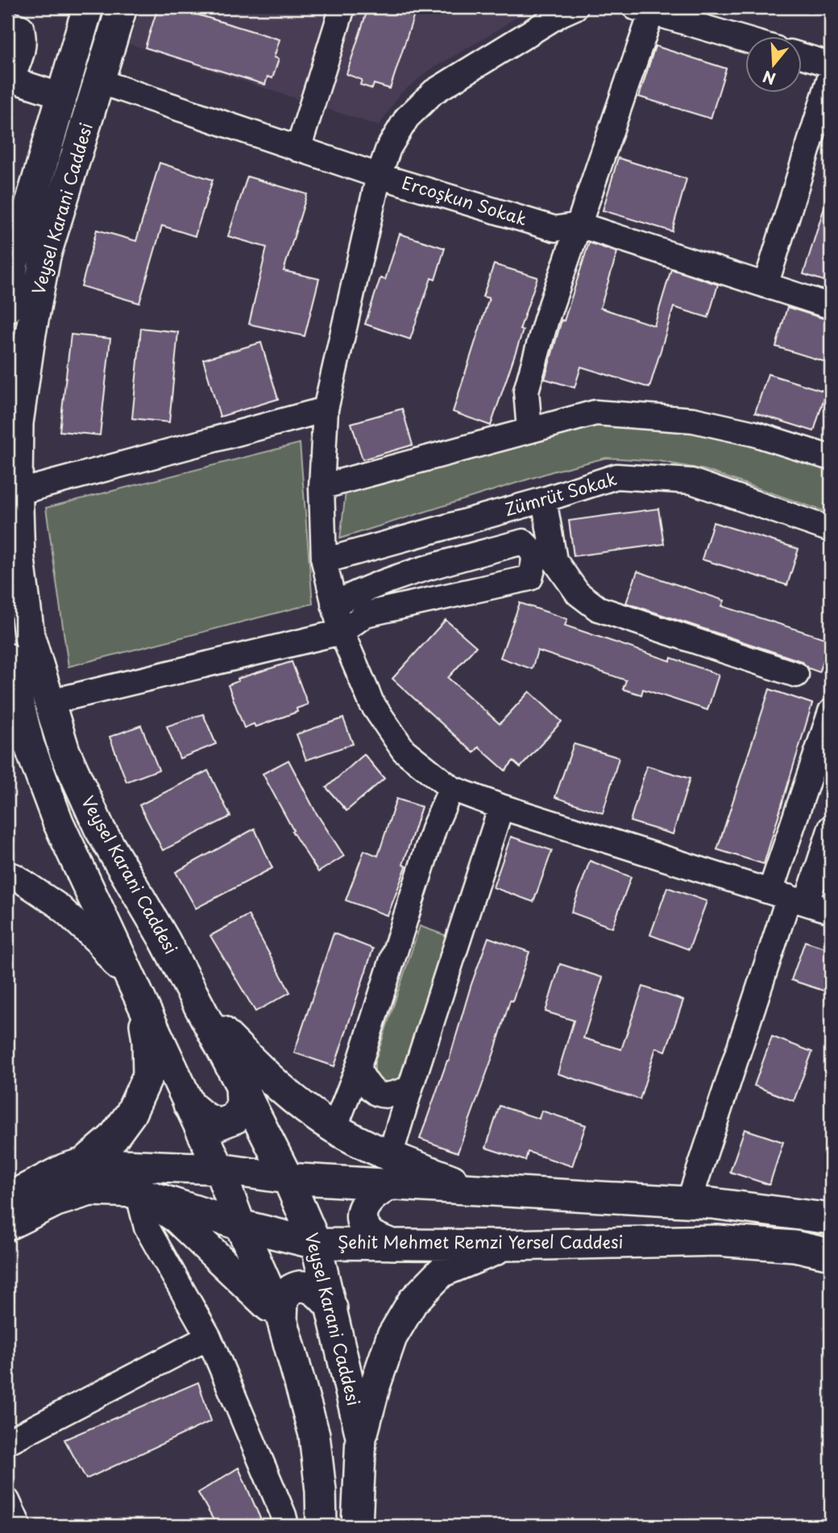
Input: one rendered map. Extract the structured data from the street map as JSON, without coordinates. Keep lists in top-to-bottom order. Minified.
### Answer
{"streets":{"main road":["Veysel Karani Caddesi","Şehit Mehmet Remzi Yersel Caddesi"],"street":["Ercoşkun Sokak","Zümrüt Sokak"]},"crossings":[["Ercoşkun Sokak","Veysel Karani Caddesi"],["Veysel Karani Caddesi","Şehit Mehmet Remzi Yersel Caddesi"]],"north":"bottom"}
